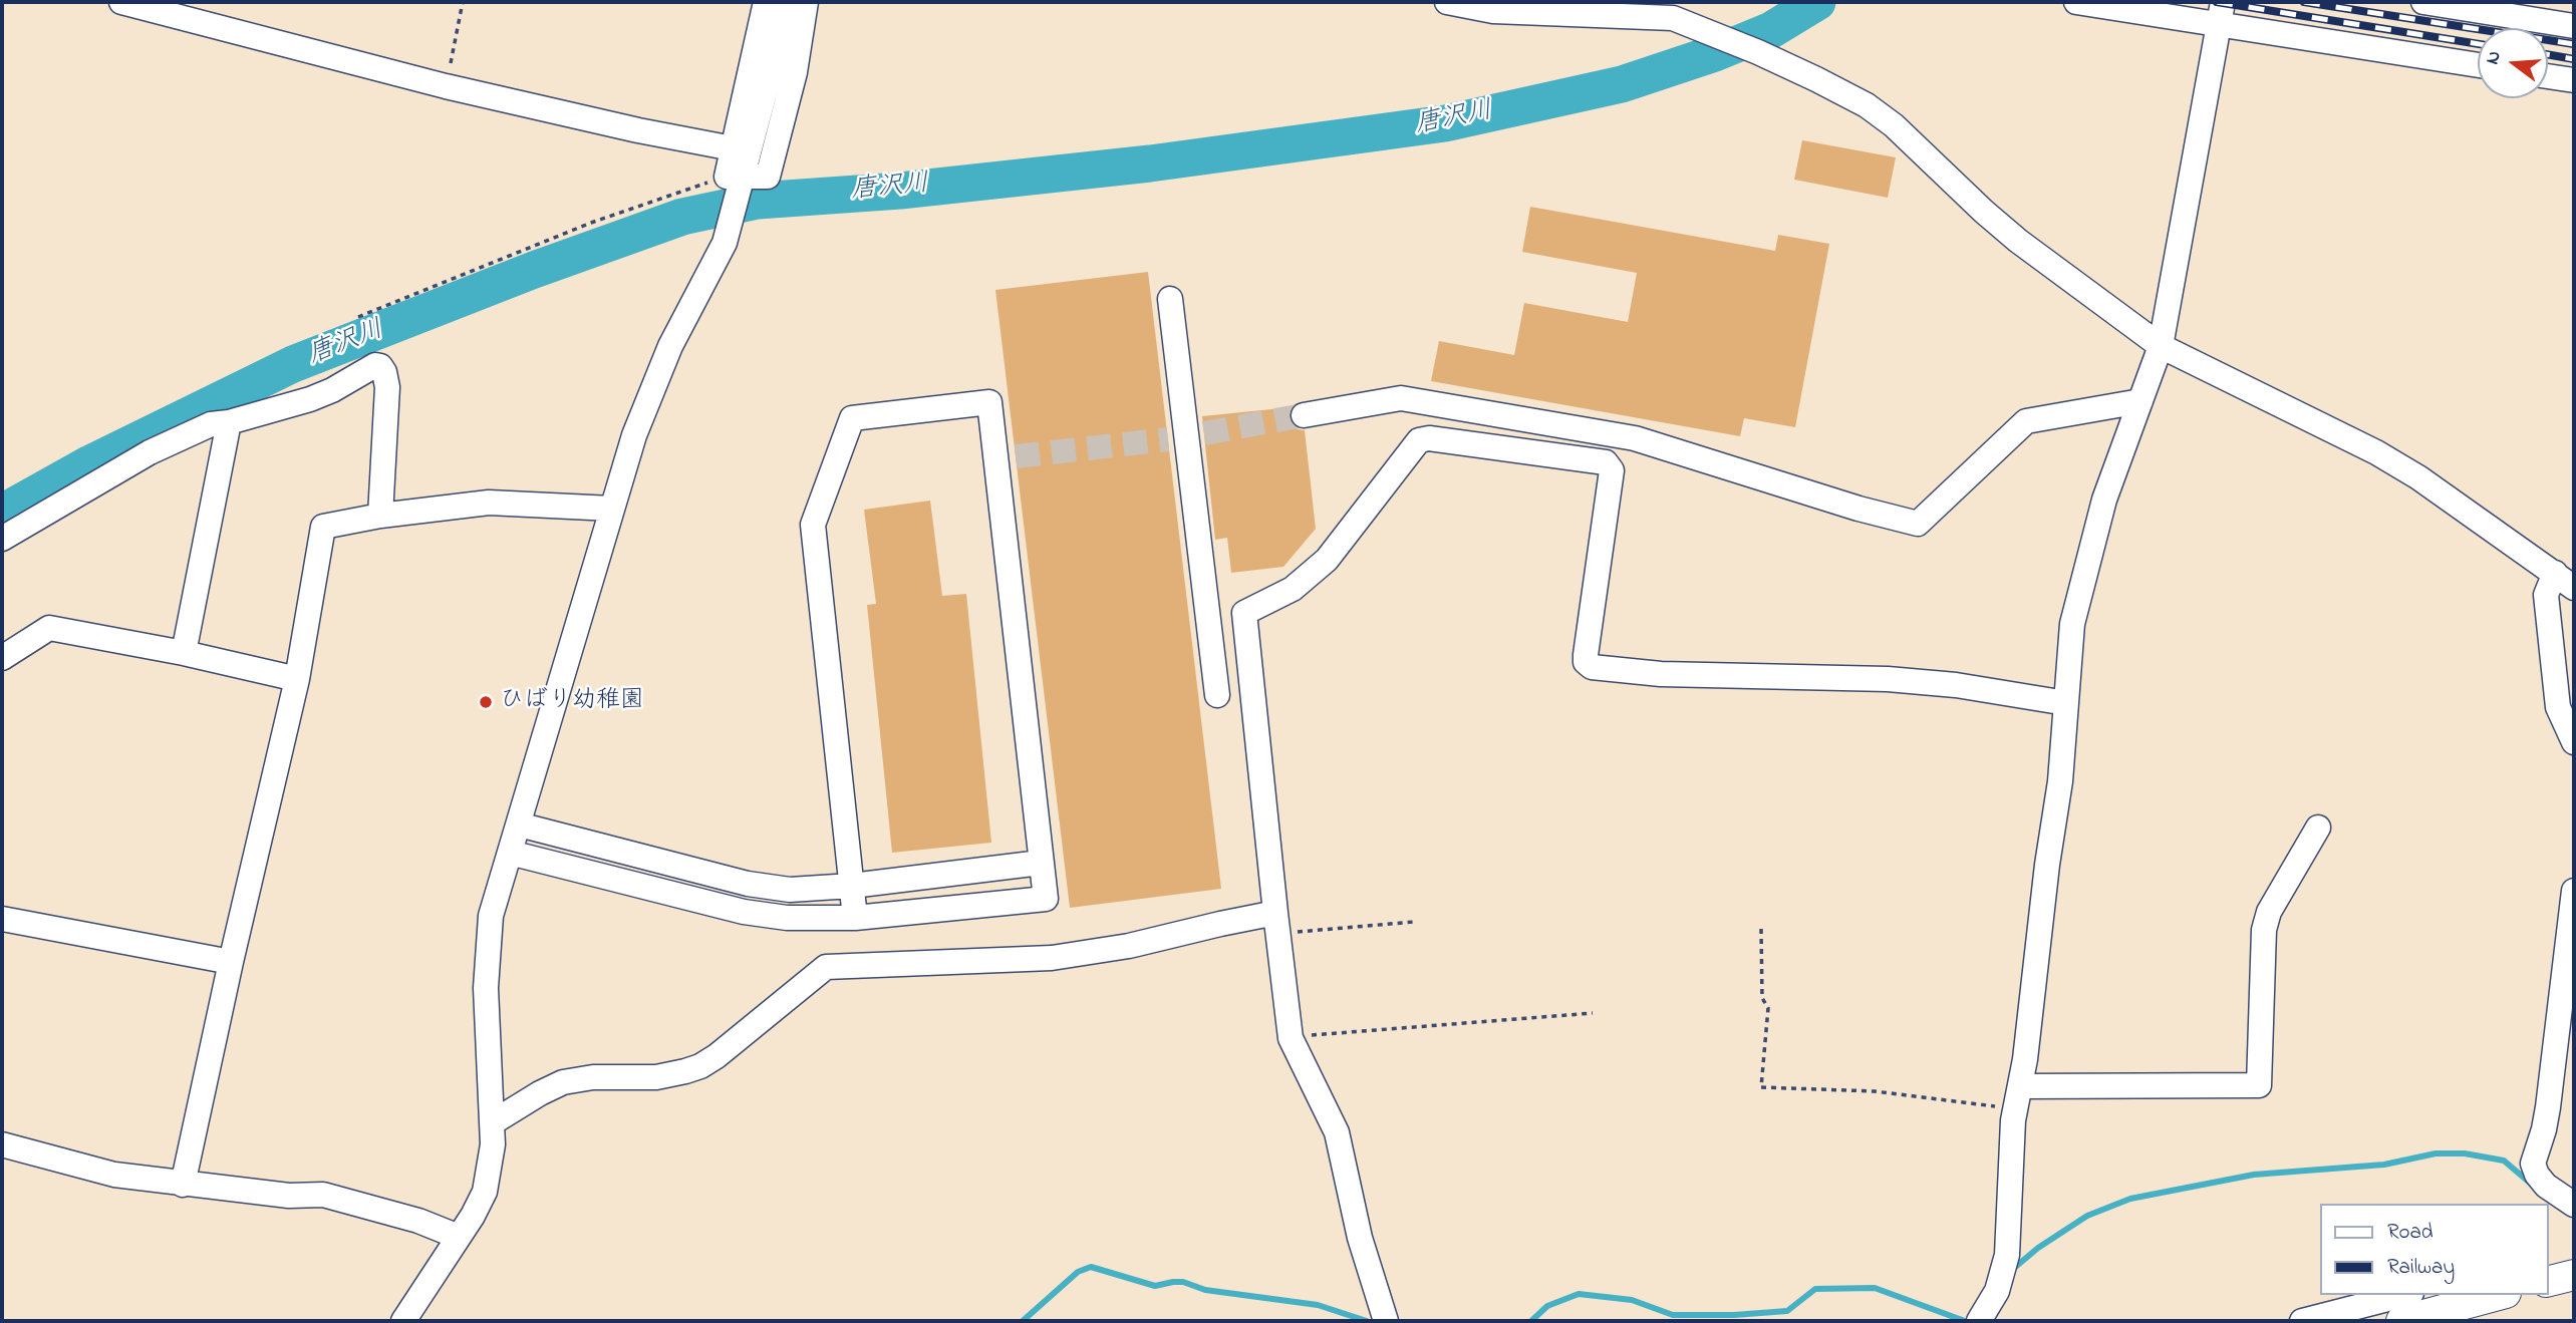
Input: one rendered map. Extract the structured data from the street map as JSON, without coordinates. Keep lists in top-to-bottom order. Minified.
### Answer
{"water":["唐沢川"],"places":["ひばり幼稚園"],"legend":["Road","Railway"],"north":"left"}
